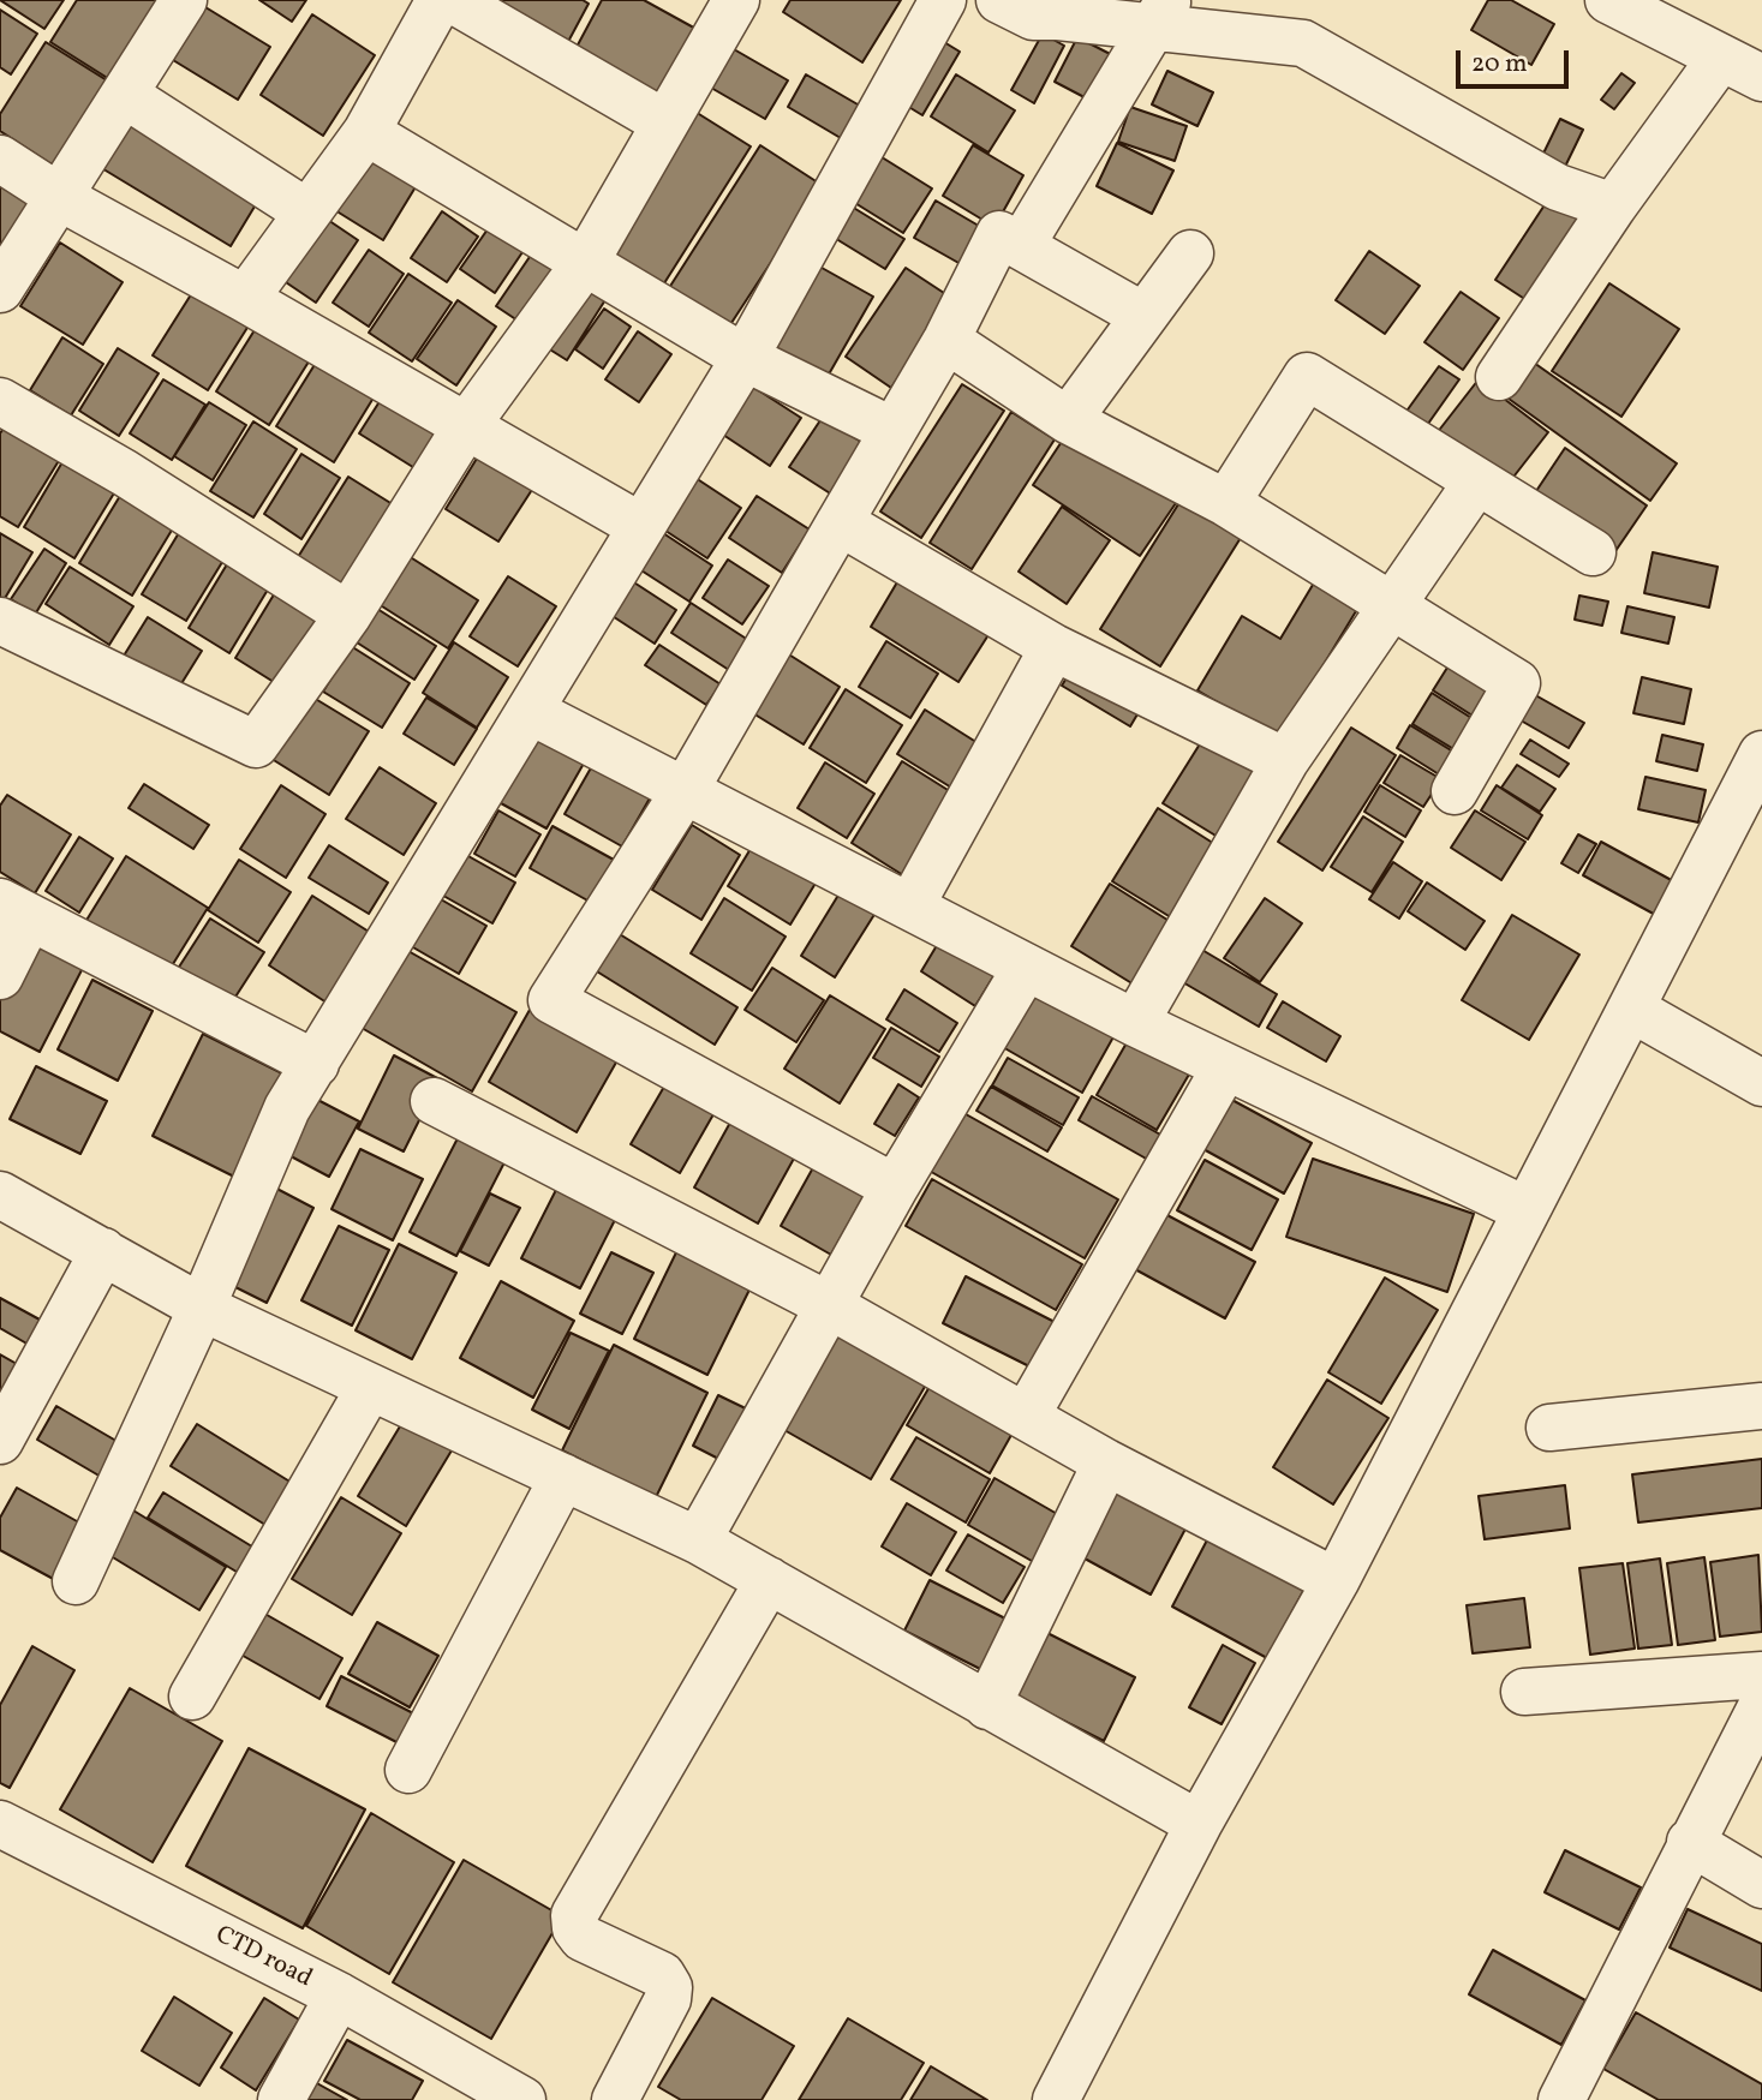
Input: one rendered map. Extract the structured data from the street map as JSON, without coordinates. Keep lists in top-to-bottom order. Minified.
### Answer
{"streets":{"street":["CTD road"]},"scale_bar":"20 m"}
